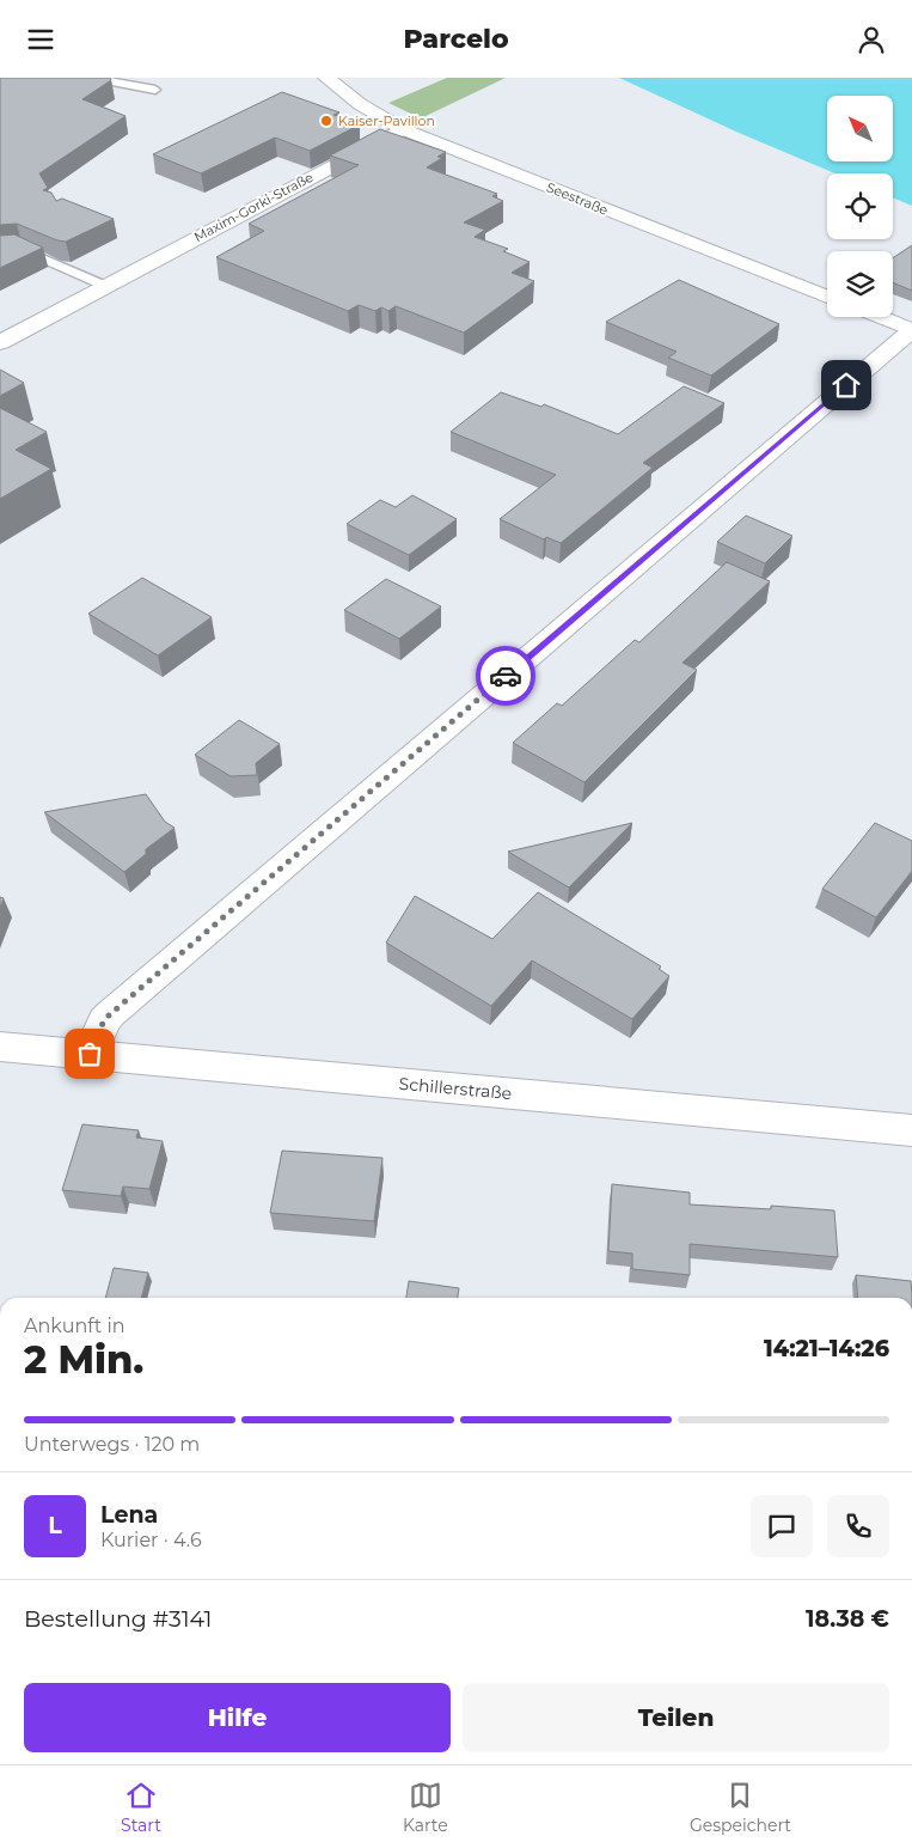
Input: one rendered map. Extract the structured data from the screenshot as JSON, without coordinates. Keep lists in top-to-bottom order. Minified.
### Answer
{"streets":{"street":["Seestraße","Maxim-Gorki-Straße","Schillerstraße"]},"crossings":[["Seestraße","Maxim-Gorki-Straße"]],"places":["Kaiser-Pavillon"],"north":"top left","page":{"header":"Parcelo","heading":["2 Min.","Ankunft in","14:21–14:26"],"panel":["Lena","Kurier · 4.6","Bestellung #3141","18.38 €"],"bar":"Unterwegs · 120 m","round":"L","buttons":["Hilfe","Teilen"],"tabs":["Start","Karte","Gespeichert"]}}
